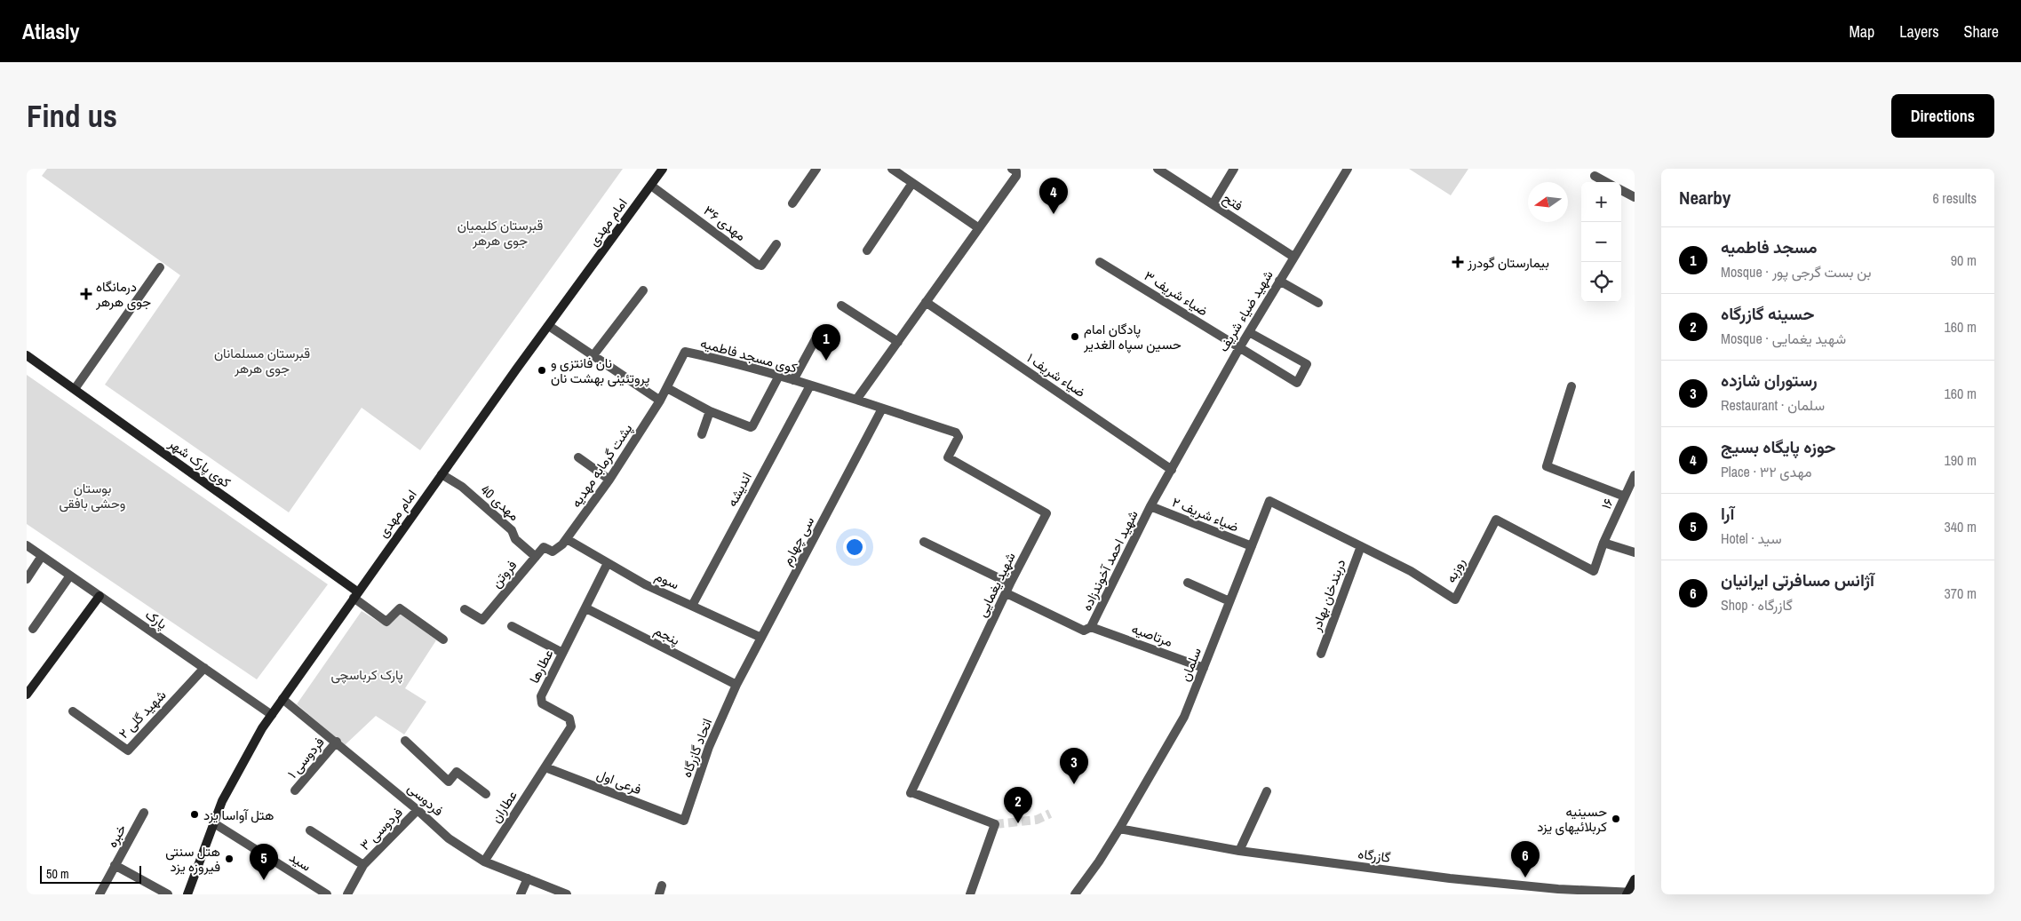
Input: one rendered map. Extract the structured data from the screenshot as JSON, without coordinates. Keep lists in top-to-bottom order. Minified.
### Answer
{"streets":{"main road":["امام مهدی","کوی پارک شهر"],"street":["فتح","مهدی ۳۶","ضیاء شریف ۳","شهید ضیاء شریف","کوی مسجد فاطمیه","ضیاء شریف ۱","پشت گرمابه مهدیه","اندیشه","مهدی 40","۱۶","ضیاء شریف ۲","سی چهارم","شهید احمد آخوندزاده","روزبه","فروتن","سوم","شهید یغمایی","دربندخان بهادر","پارک","پنجم","مرتاصیه","سلمان","عطارها","شهید گلی ۲","اتحاد گازرگاه","فردوسی ۱","فرعی اول","فردوسی","عطاران","فردوسی ۳","خبره","گازرگاه","سید"]},"crossings":[["فتح","شهید ضیاء شریف"],["امام مهدی","مهدی ۳۶"],["امام مهدی","کوی پارک شهر"],["امام مهدی","مهدی 40"],["امام مهدی","پارک"],["امام مهدی","فردوسی"],["امام مهدی","سید"],["ضیاء شریف ۳","شهید ضیاء شریف"],["شهید ضیاء شریف","ضیاء شریف ۱"],["شهید ضیاء شریف","شهید احمد آخوندزاده"],["کوی مسجد فاطمیه","پشت گرمابه مهدیه"],["کوی مسجد فاطمیه","اندیشه"],["کوی مسجد فاطمیه","سی چهارم"],["کوی مسجد فاطمیه","شهید یغمایی"],["ضیاء شریف ۱","شهید احمد آخوندزاده"],["پشت گرمابه مهدیه","فروتن"],["پشت گرمابه مهدیه","سوم"],["اندیشه","سوم"],["مهدی 40","فروتن"],["۱۶","روزبه"],["ضیاء شریف ۲","شهید احمد آخوندزاده"],["ضیاء شریف ۲","سلمان"],["سی چهارم","سوم"],["سی چهارم","پنجم"],["سی چهارم","اتحاد گازرگاه"],["شهید احمد آخوندزاده","شهید یغمایی"],["شهید احمد آخوندزاده","مرتاصیه"],["روزبه","دربندخان بهادر"],["روزبه","سلمان"],["فروتن","سوم"],["سوم","عطارها"],["پارک","شهید گلی ۲"],["پنجم","عطارها"],["پنجم","اتحاد گازرگاه"],["مرتاصیه","سلمان"],["سلمان","گازرگاه"],["عطارها","فرعی اول"],["عطارها","عطاران"],["اتحاد گازرگاه","فرعی اول"],["فردوسی ۱","فردوسی"],["فرعی اول","عطاران"],["فردوسی","عطاران"],["فردوسی","فردوسی ۳"]],"parks":["قبرستان کلیمیان جوی هرهر","قبرستان مسلمانان جوی هرهر","بوستان وحشی بافقی","پارک کرباسچی"],"places":{"health":["بیمارستان گودرز","درمانگاه جوی هرهر"],"other":["پادگان امام حسین سپاه الغدیر","نان فانتزی و پروتئینی بهشت نان","هتل آواسا یزد","حسینیه کربلائیهای یزد","هتل سنتی فیروزه یزد"]},"scale_bar":"50 m","north":"left","page":{"header":"Atlasly","nav":["Map","Layers","Share"],"buttons":"Directions","title":"Find us","heading":["Nearby","6 results"],"pins":["4","1","3","2","6","5"],"map_buttons":["+","−"],"list":[{"mark":"1","name":"مسجد فاطمیه","note":"Mosque · بن بست گرجی پور","value":"90 m"},{"mark":"2","name":"حسینه گازرگاه","note":"Mosque · شهید یغمایی","value":"160 m"},{"mark":"3","name":"رستوران شازده","note":"Restaurant · سلمان","value":"160 m"},{"mark":"4","name":"حوزه پایگاه بسیج","note":"Place · مهدی ۳۲","value":"190 m"},{"mark":"5","name":"آرا","note":"Hotel · سید","value":"340 m"},{"mark":"6","name":"آژانس مسافرتی ایرانیان","note":"Shop · گازرگاه","value":"370 m"}],"scale":"50 m"}}
